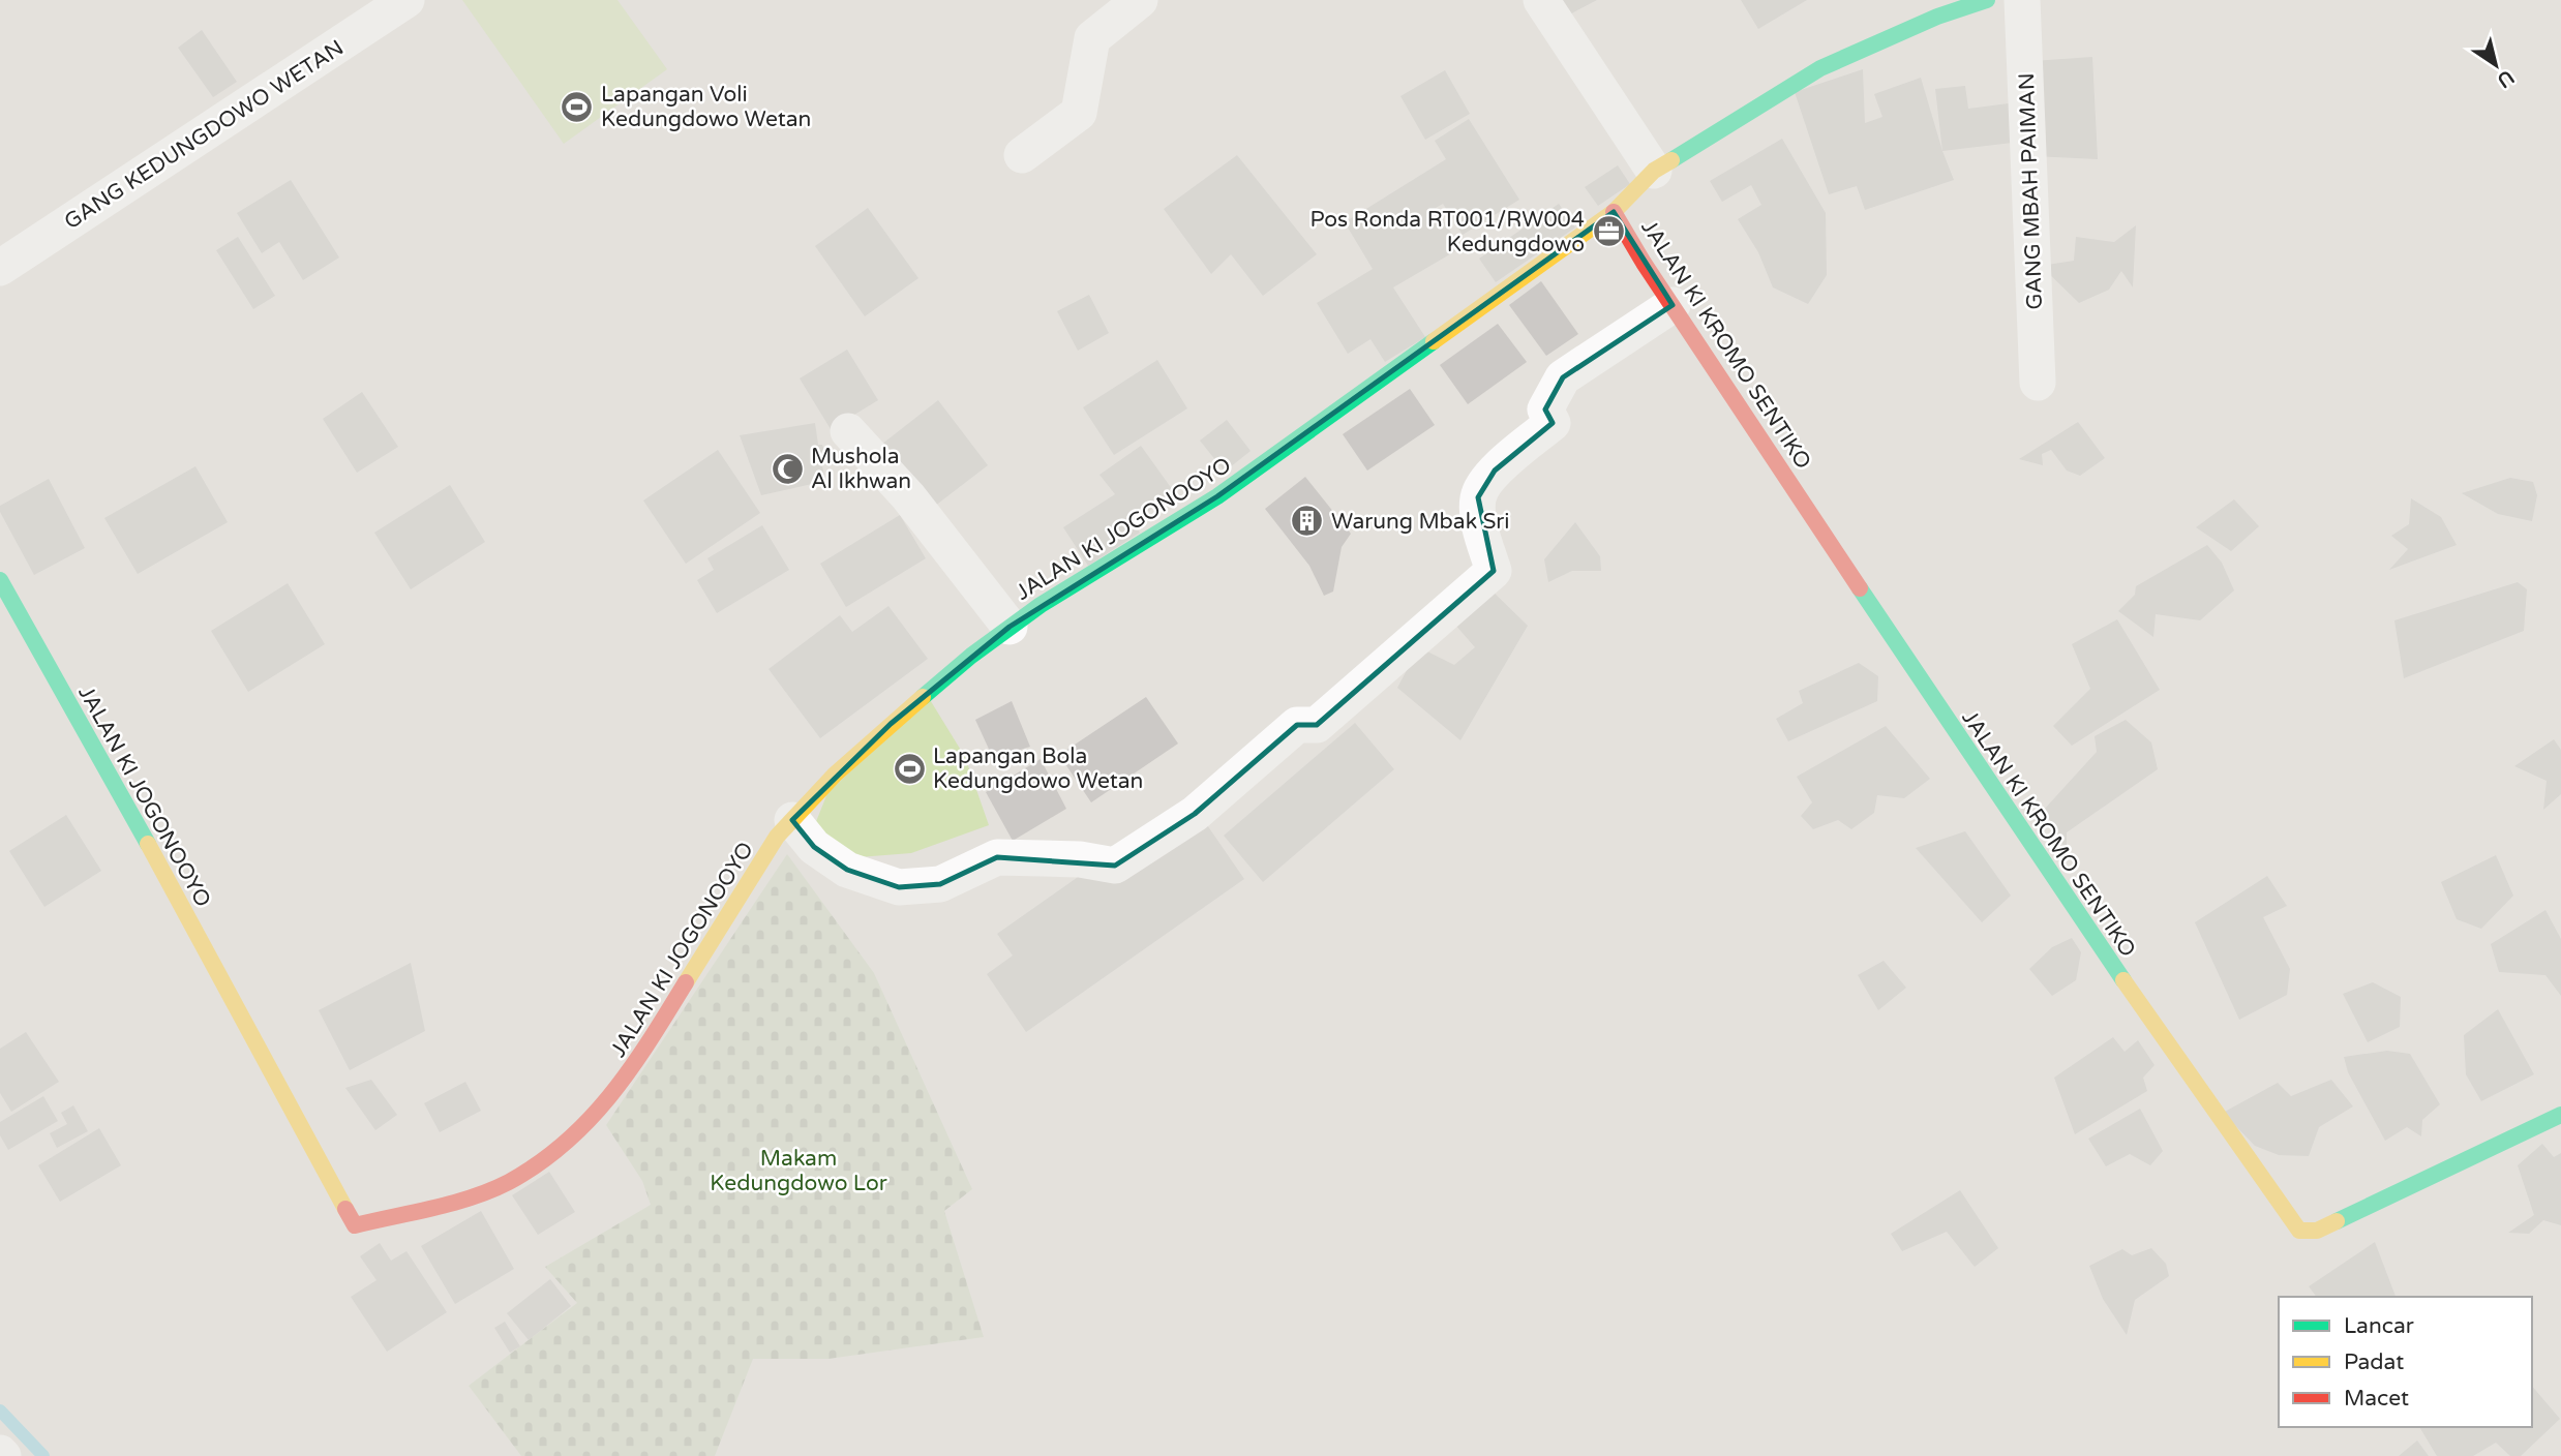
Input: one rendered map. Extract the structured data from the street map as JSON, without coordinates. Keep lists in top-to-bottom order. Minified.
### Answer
{"streets":{"street":["GANG KEDUNGDOWO WETAN","GANG MBAH PAIMAN","JALAN KI KROMO SENTIKO","JALAN KI JOGONOOYO"]},"crossings":[["JALAN KI KROMO SENTIKO","JALAN KI JOGONOOYO"]],"parks":["Makam Kedungdowo Lor"],"places":{"sports":["Lapangan Voli Kedungdowo Wetan","Lapangan Bola Kedungdowo Wetan"],"office":["Pos Ronda RT001/RW004 Kedungdowo"],"mosque":["Mushola Al Ikhwan"],"building":["Warung Mbak Sri"]},"legend":["Lancar","Padat","Macet"],"north":"bottom right"}
